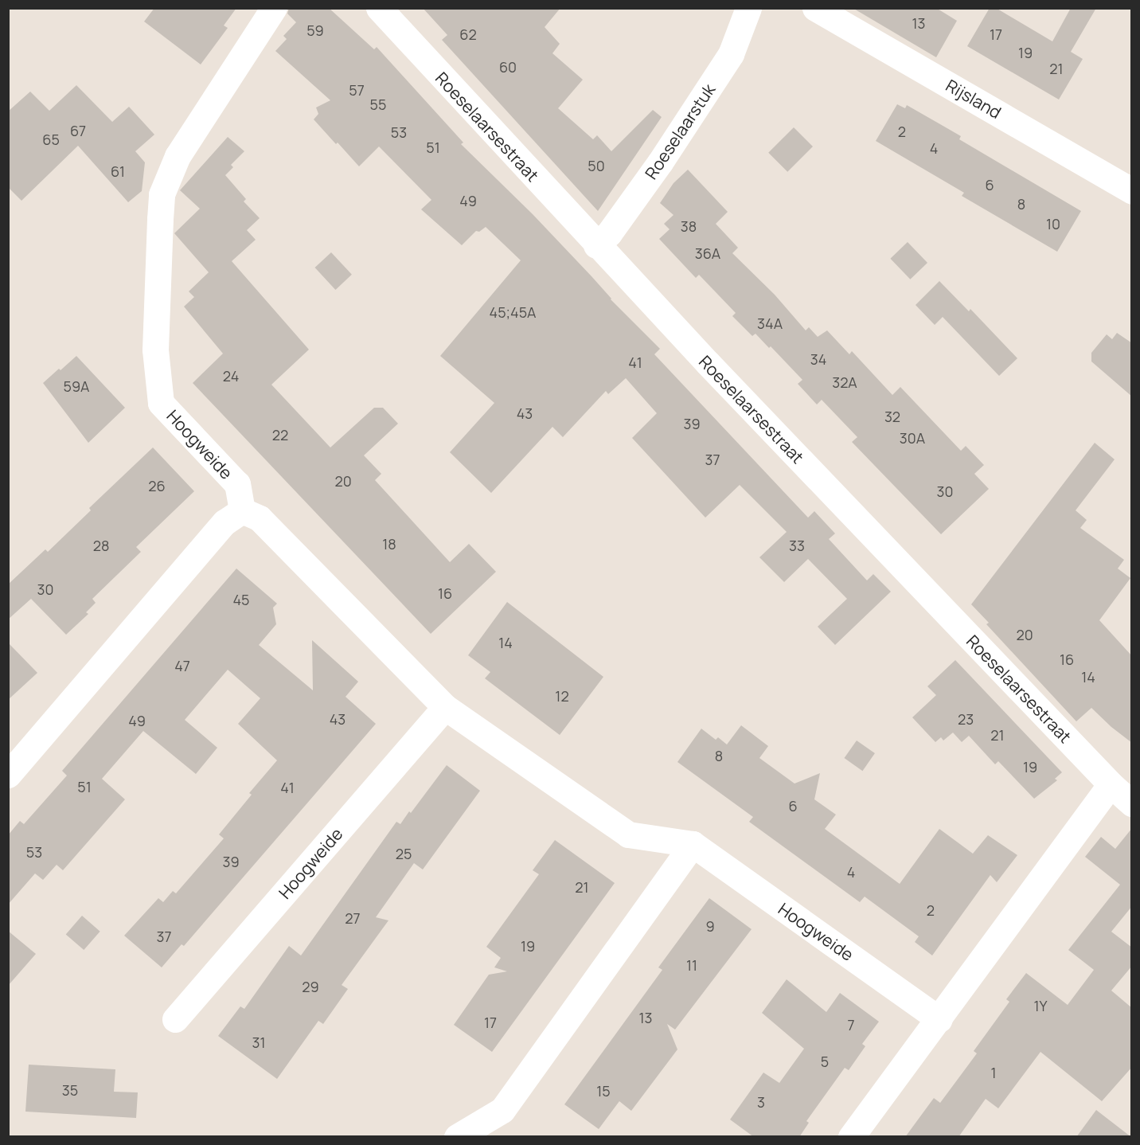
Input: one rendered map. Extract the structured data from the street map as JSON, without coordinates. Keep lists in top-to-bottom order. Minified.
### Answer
{"streets":{"street":["Rijsland","Roeselaarsestraat","Roeselaarstuk","Hoogweide"]},"crossings":[["Roeselaarsestraat","Roeselaarstuk"]],"house_numbers":["13","59","62","17","19","60","21","57","55","67","2","53","65","51","4","50","61","6","49","8","10","38","36A","45;45A","34A","34","41","24","32A","59A","43","32","39","22","30A","37","20","26","30","18","28","33","30","16","45","20","14","16","47","14","12","43","23","49","21","8","19","51","41","6","53","25","39","4","21","2","27","9","37","19","11","29","1Y","13","17","7","31","5","1","35","15","3"]}
